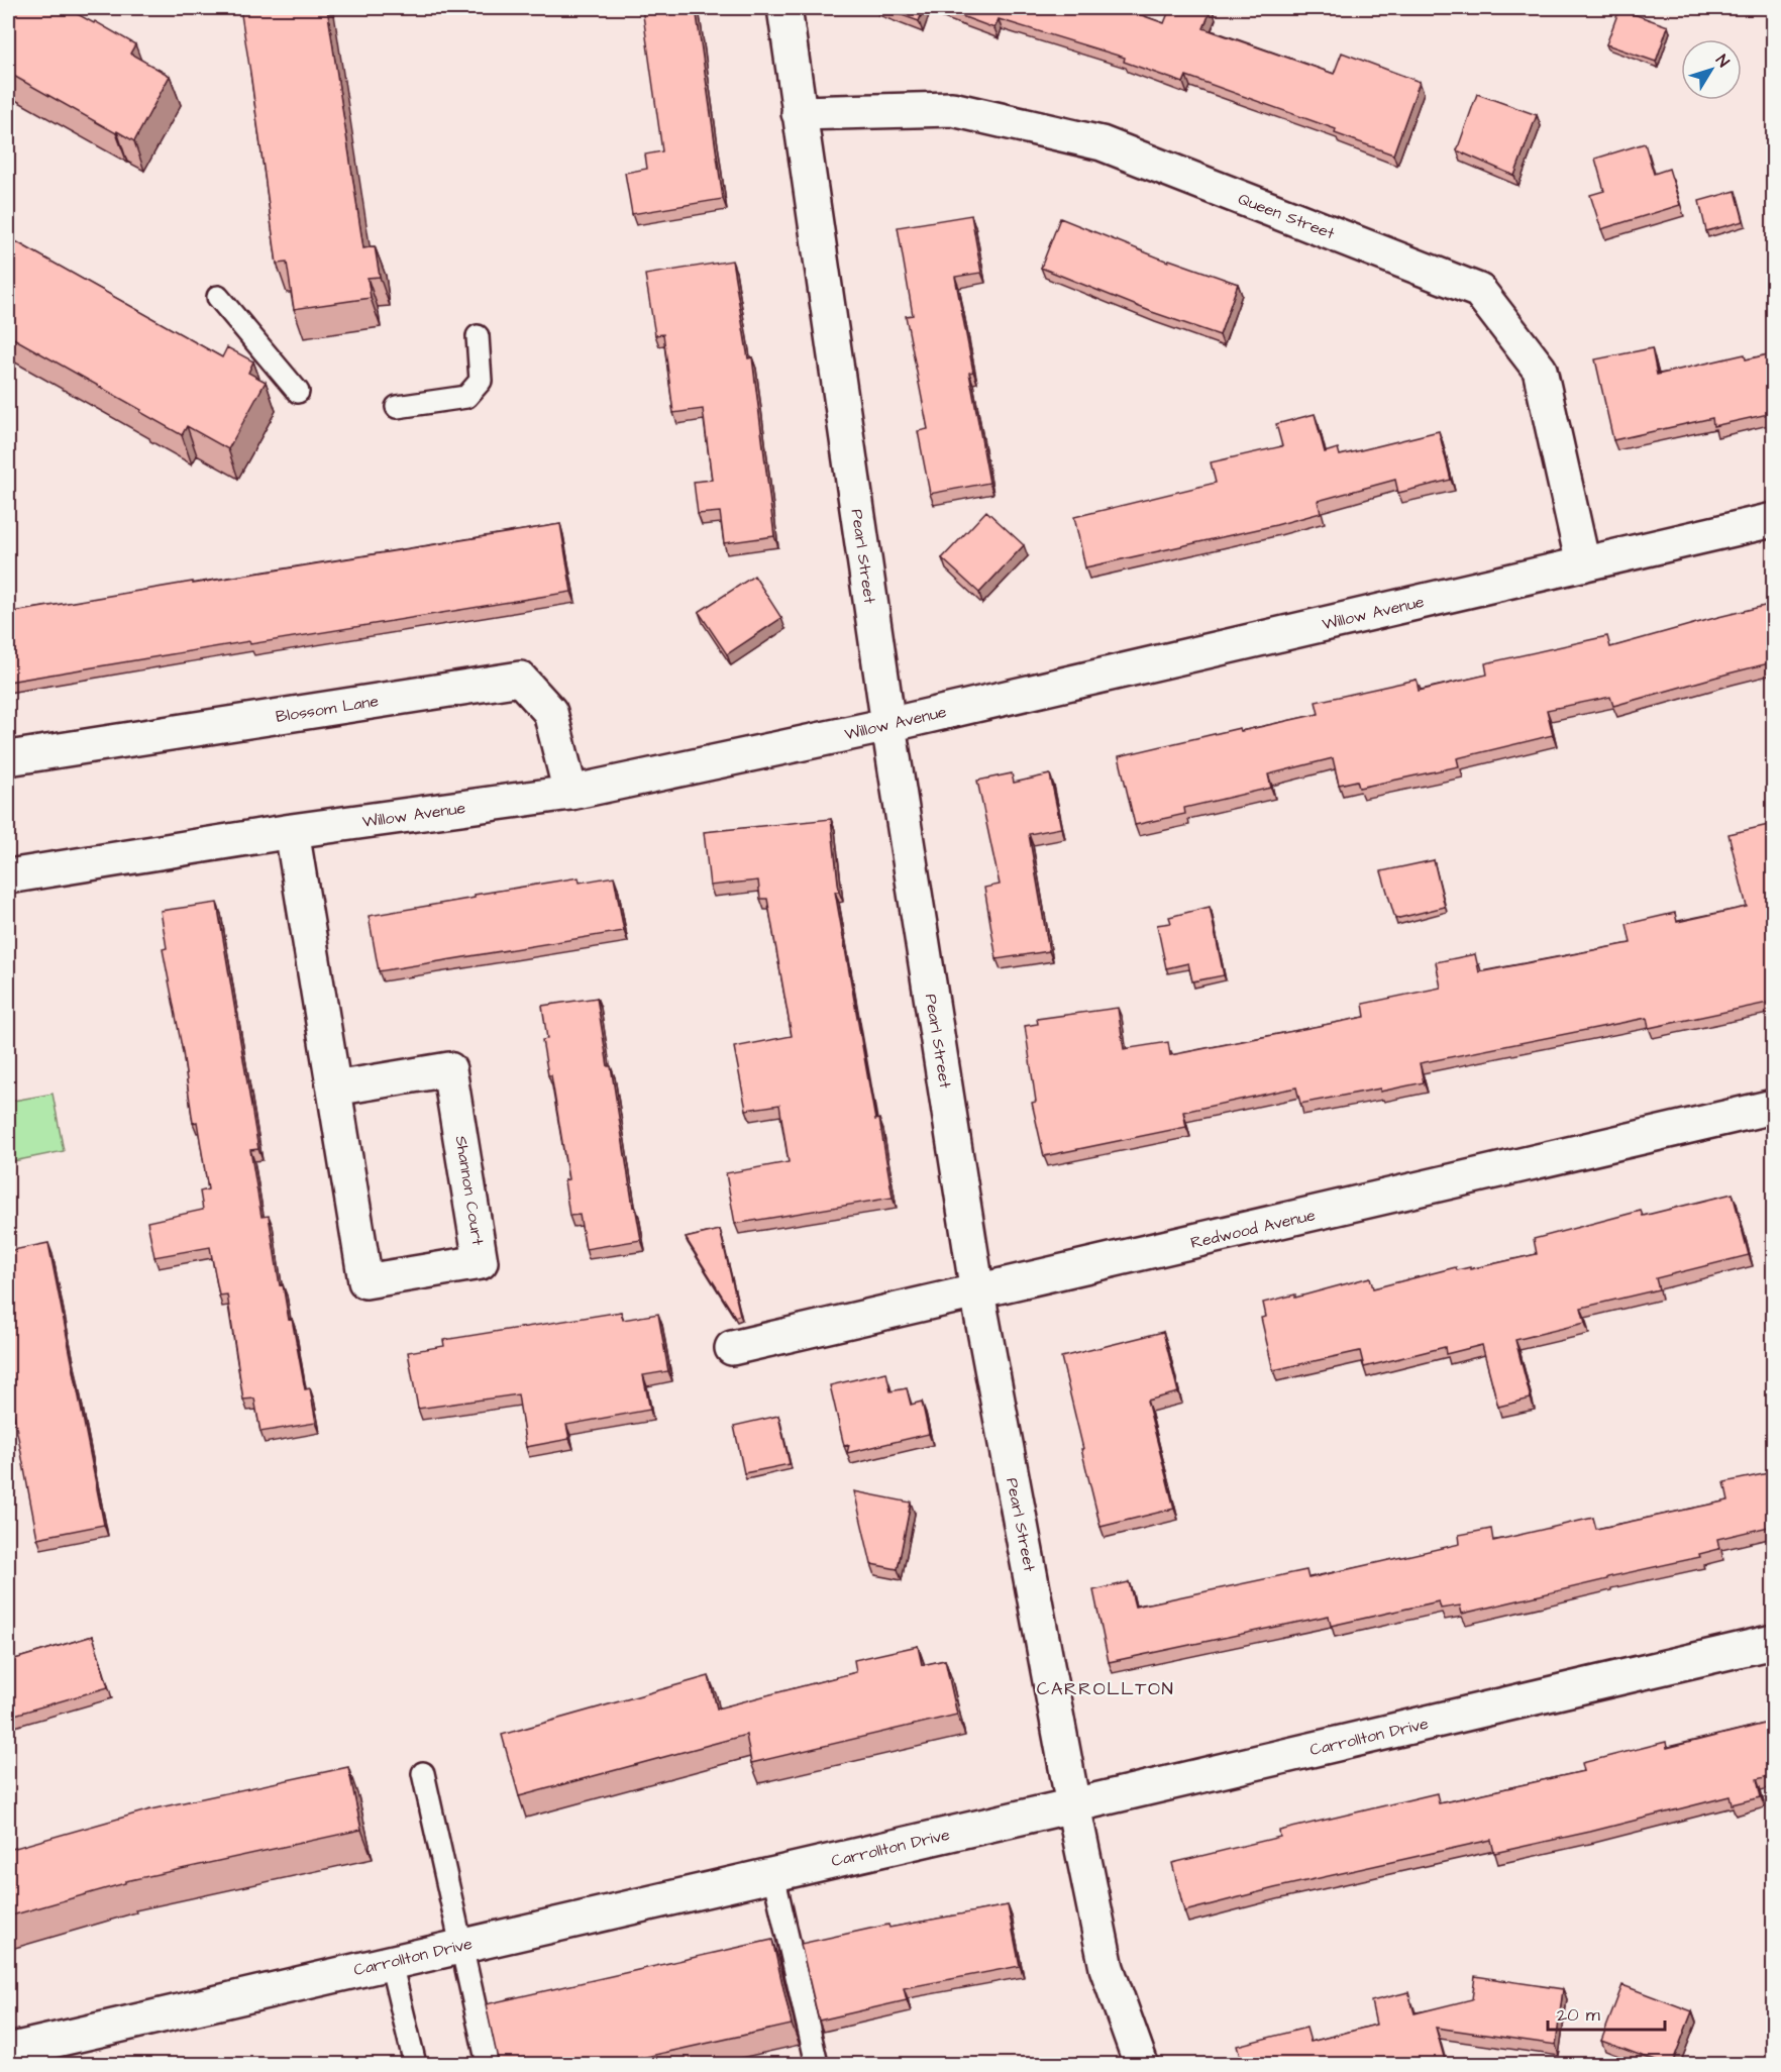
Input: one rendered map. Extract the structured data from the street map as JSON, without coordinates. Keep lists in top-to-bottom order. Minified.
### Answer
{"streets":{"street":["Queen Street","Pearl Street","Willow Avenue","Blossom Lane","Shannon Court","Redwood Avenue","Carrollton Drive"]},"crossings":[["Queen Street","Pearl Street"],["Queen Street","Willow Avenue"],["Pearl Street","Willow Avenue"],["Pearl Street","Redwood Avenue"],["Pearl Street","Carrollton Drive"],["Willow Avenue","Blossom Lane"],["Willow Avenue","Shannon Court"]],"districts":["CARROLLTON"],"scale_bar":"20 m","north":"top right"}
